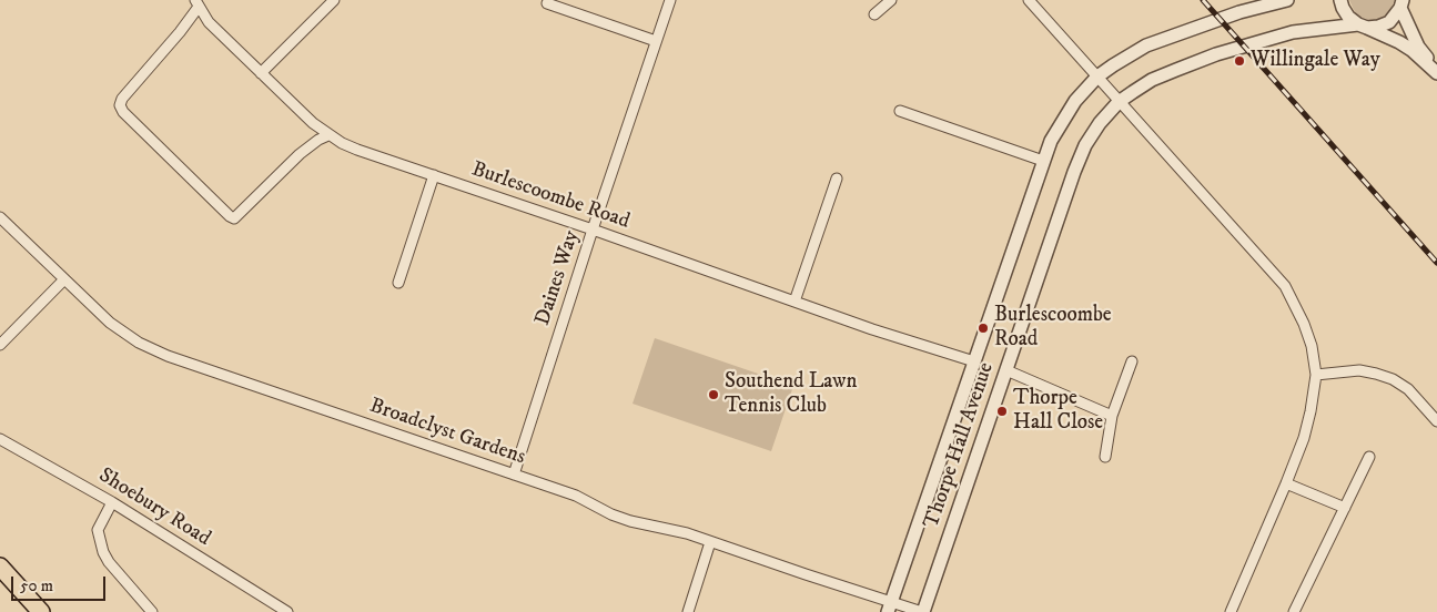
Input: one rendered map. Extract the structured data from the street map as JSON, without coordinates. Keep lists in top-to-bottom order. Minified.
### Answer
{"streets":{"street":["Burlescoombe Road","Daines Way","Broadclyst Gardens","Thorpe Hall Avenue","Shoebury Road"]},"crossings":[["Burlescoombe Road","Daines Way"],["Burlescoombe Road","Thorpe Hall Avenue"],["Daines Way","Broadclyst Gardens"],["Broadclyst Gardens","Thorpe Hall Avenue"]],"places":["Willingale Way","Burlescoombe Road","Southend Lawn Tennis Club","Thorpe Hall Close"],"scale_bar":"50 m"}
